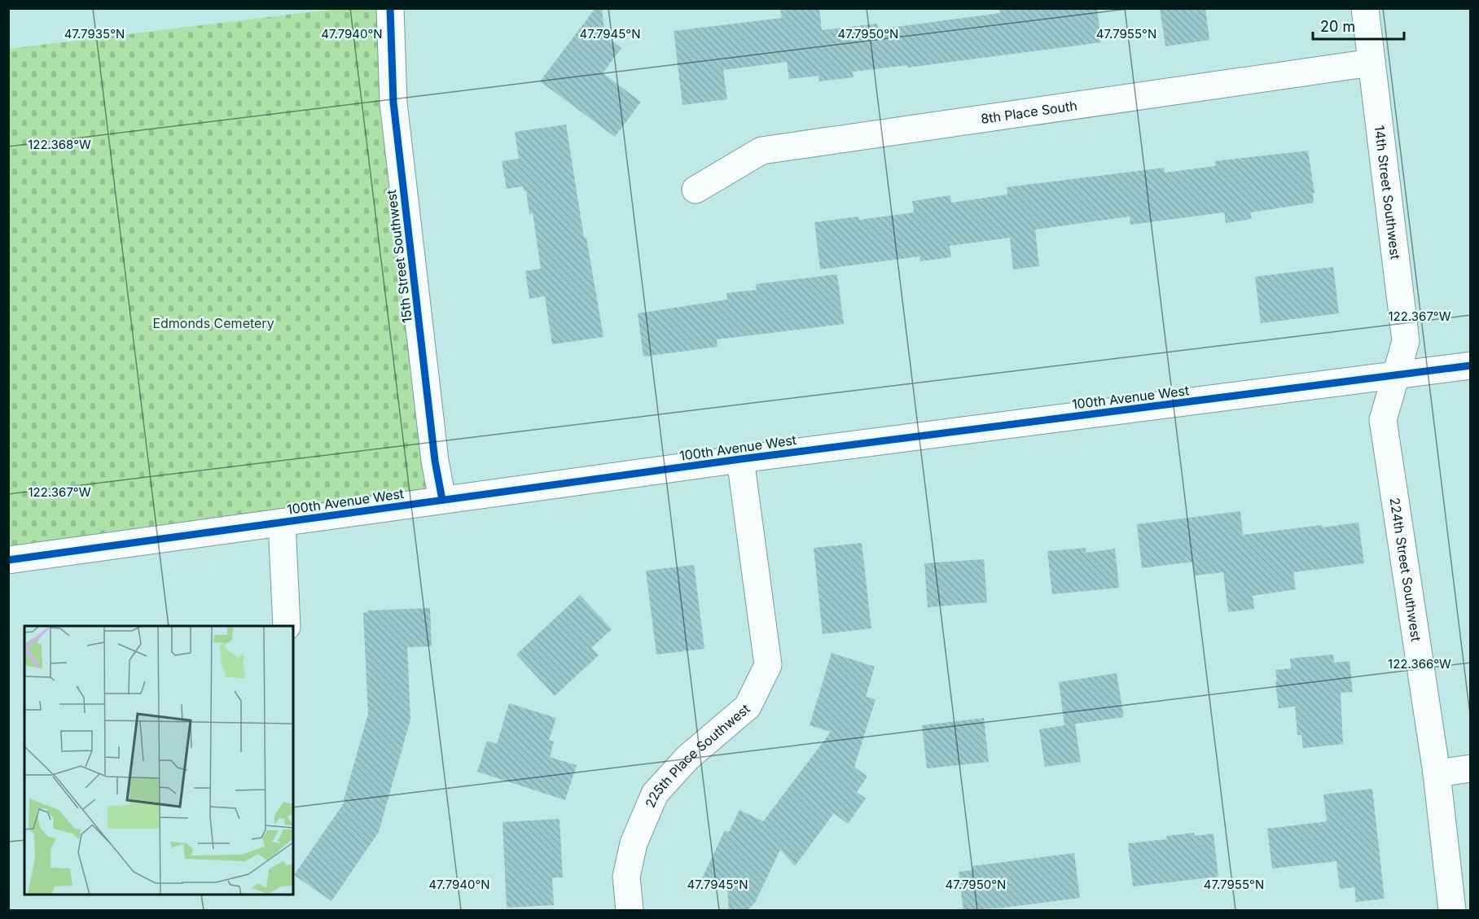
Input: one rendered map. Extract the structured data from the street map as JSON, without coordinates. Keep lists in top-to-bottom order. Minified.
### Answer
{"streets":{"street":["8th Place South","14th Street Southwest","15th Street Southwest","100th Avenue West","224th Street Southwest","225th Place Southwest"]},"crossings":[["8th Place South","14th Street Southwest"],["14th Street Southwest","100th Avenue West"],["14th Street Southwest","224th Street Southwest"],["15th Street Southwest","100th Avenue West"],["100th Avenue West","224th Street Southwest"],["100th Avenue West","225th Place Southwest"]],"parks":["Edmonds Cemetery"],"scale_bar":"20 m","coordinates":["47.7935°N","47.7940°N","47.7945°N","47.7950°N","47.7955°N","122.368°W","122.367°W","122.366°W"]}
